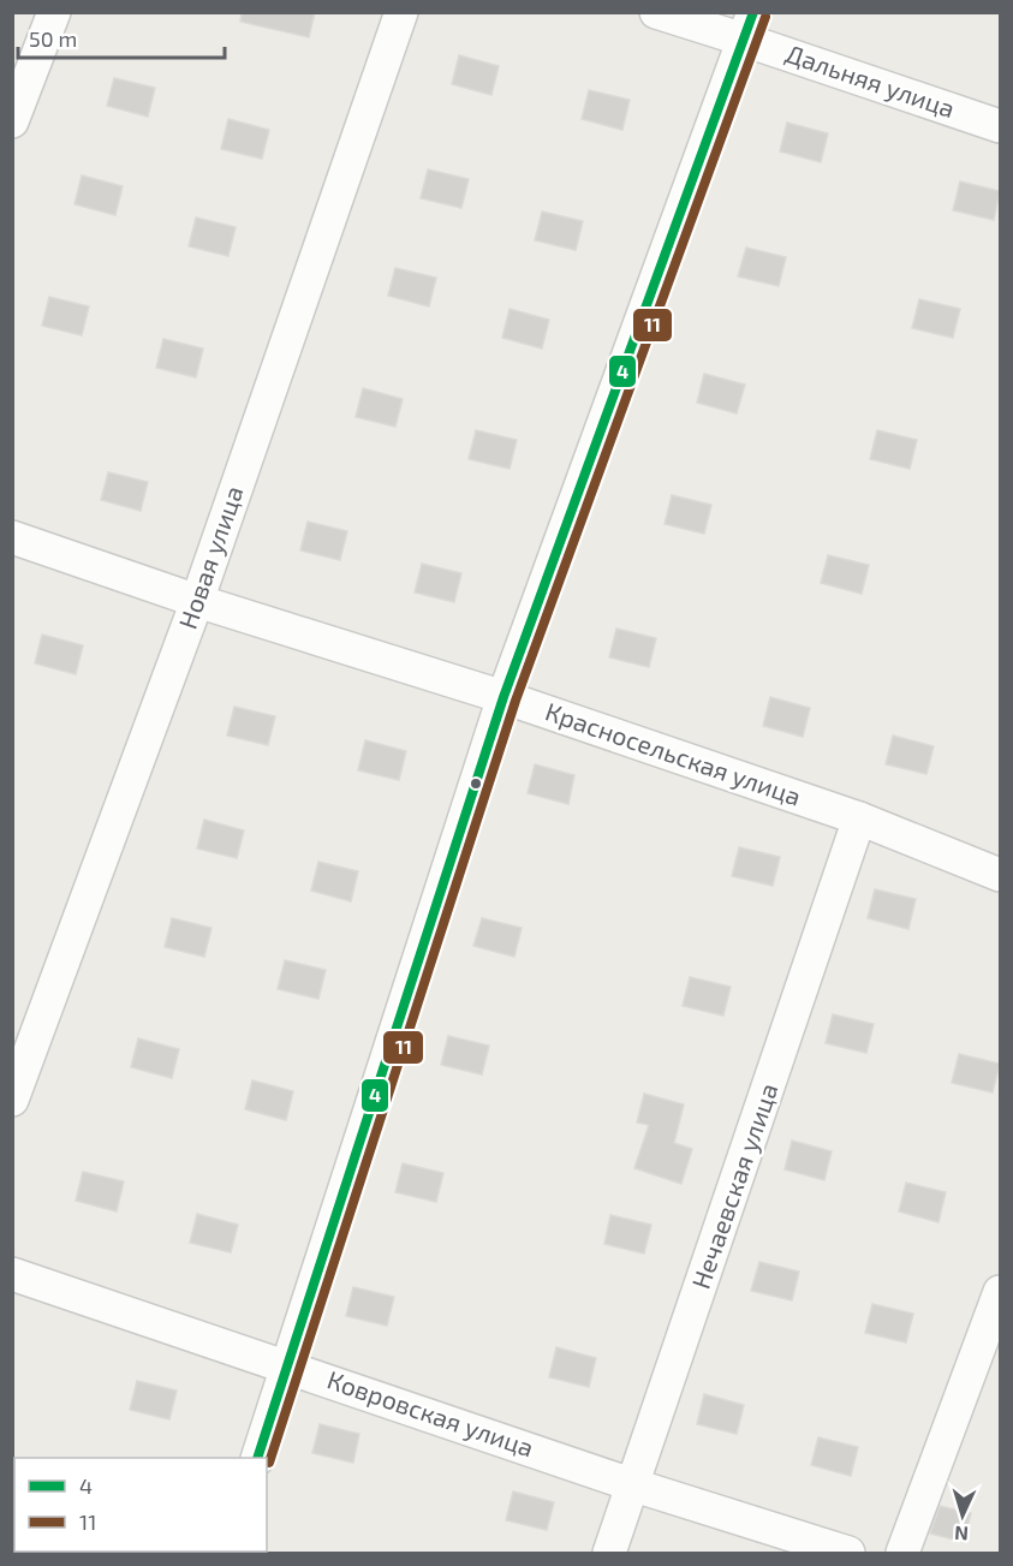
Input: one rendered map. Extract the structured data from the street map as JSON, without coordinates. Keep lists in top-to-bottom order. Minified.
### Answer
{"streets":{"street":["Дальняя улица","Новая улица","Красносельская улица","Нечаевская улица","Ковровская улица"]},"crossings":[["Новая улица","Красносельская улица"],["Красносельская улица","Нечаевская улица"],["Нечаевская улица","Ковровская улица"]],"lines":["transit line 4","transit line 11"],"legend":["4","11"],"scale_bar":"50 m","north":"bottom"}
